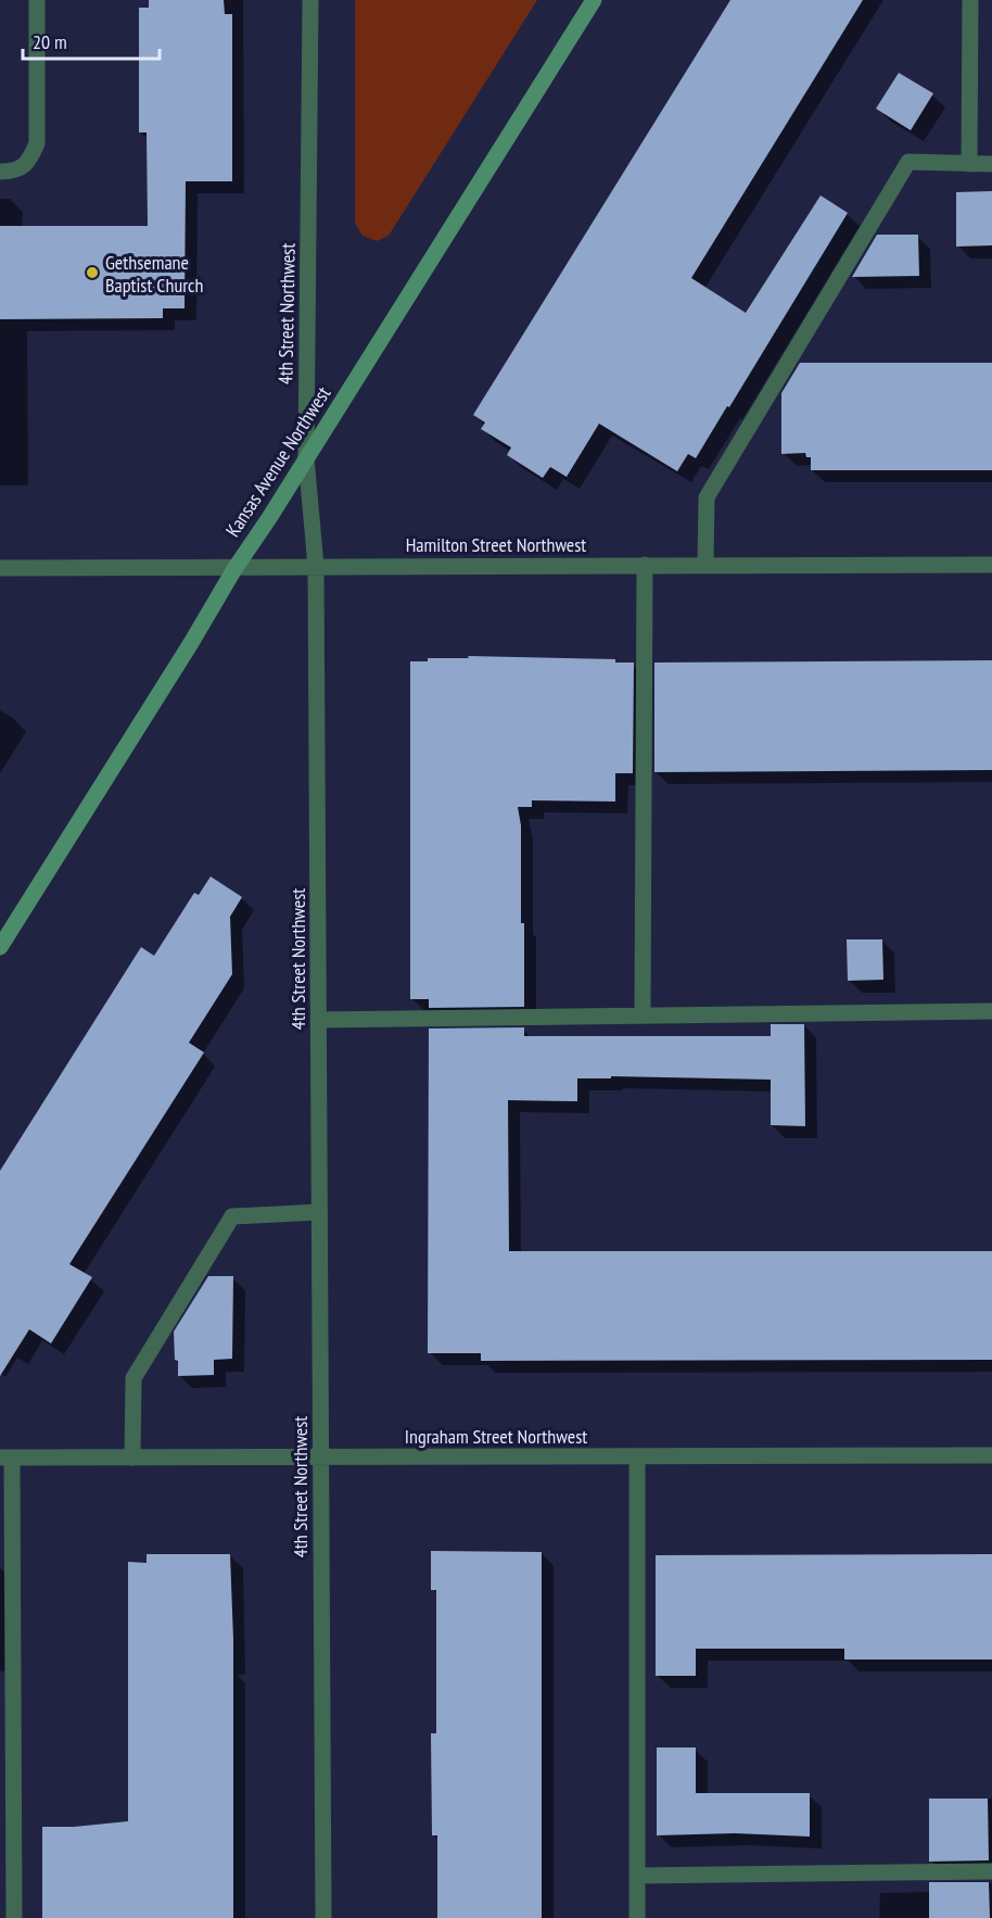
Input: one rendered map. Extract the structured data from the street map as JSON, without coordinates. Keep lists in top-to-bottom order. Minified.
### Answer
{"streets":{"street":["4th Street Northwest","Kansas Avenue Northwest","Hamilton Street Northwest","Ingraham Street Northwest"]},"crossings":[["4th Street Northwest","Kansas Avenue Northwest"],["4th Street Northwest","Hamilton Street Northwest"],["4th Street Northwest","Ingraham Street Northwest"],["Kansas Avenue Northwest","Hamilton Street Northwest"]],"places":["Gethsemane Baptist Church"],"scale_bar":"20 m"}
